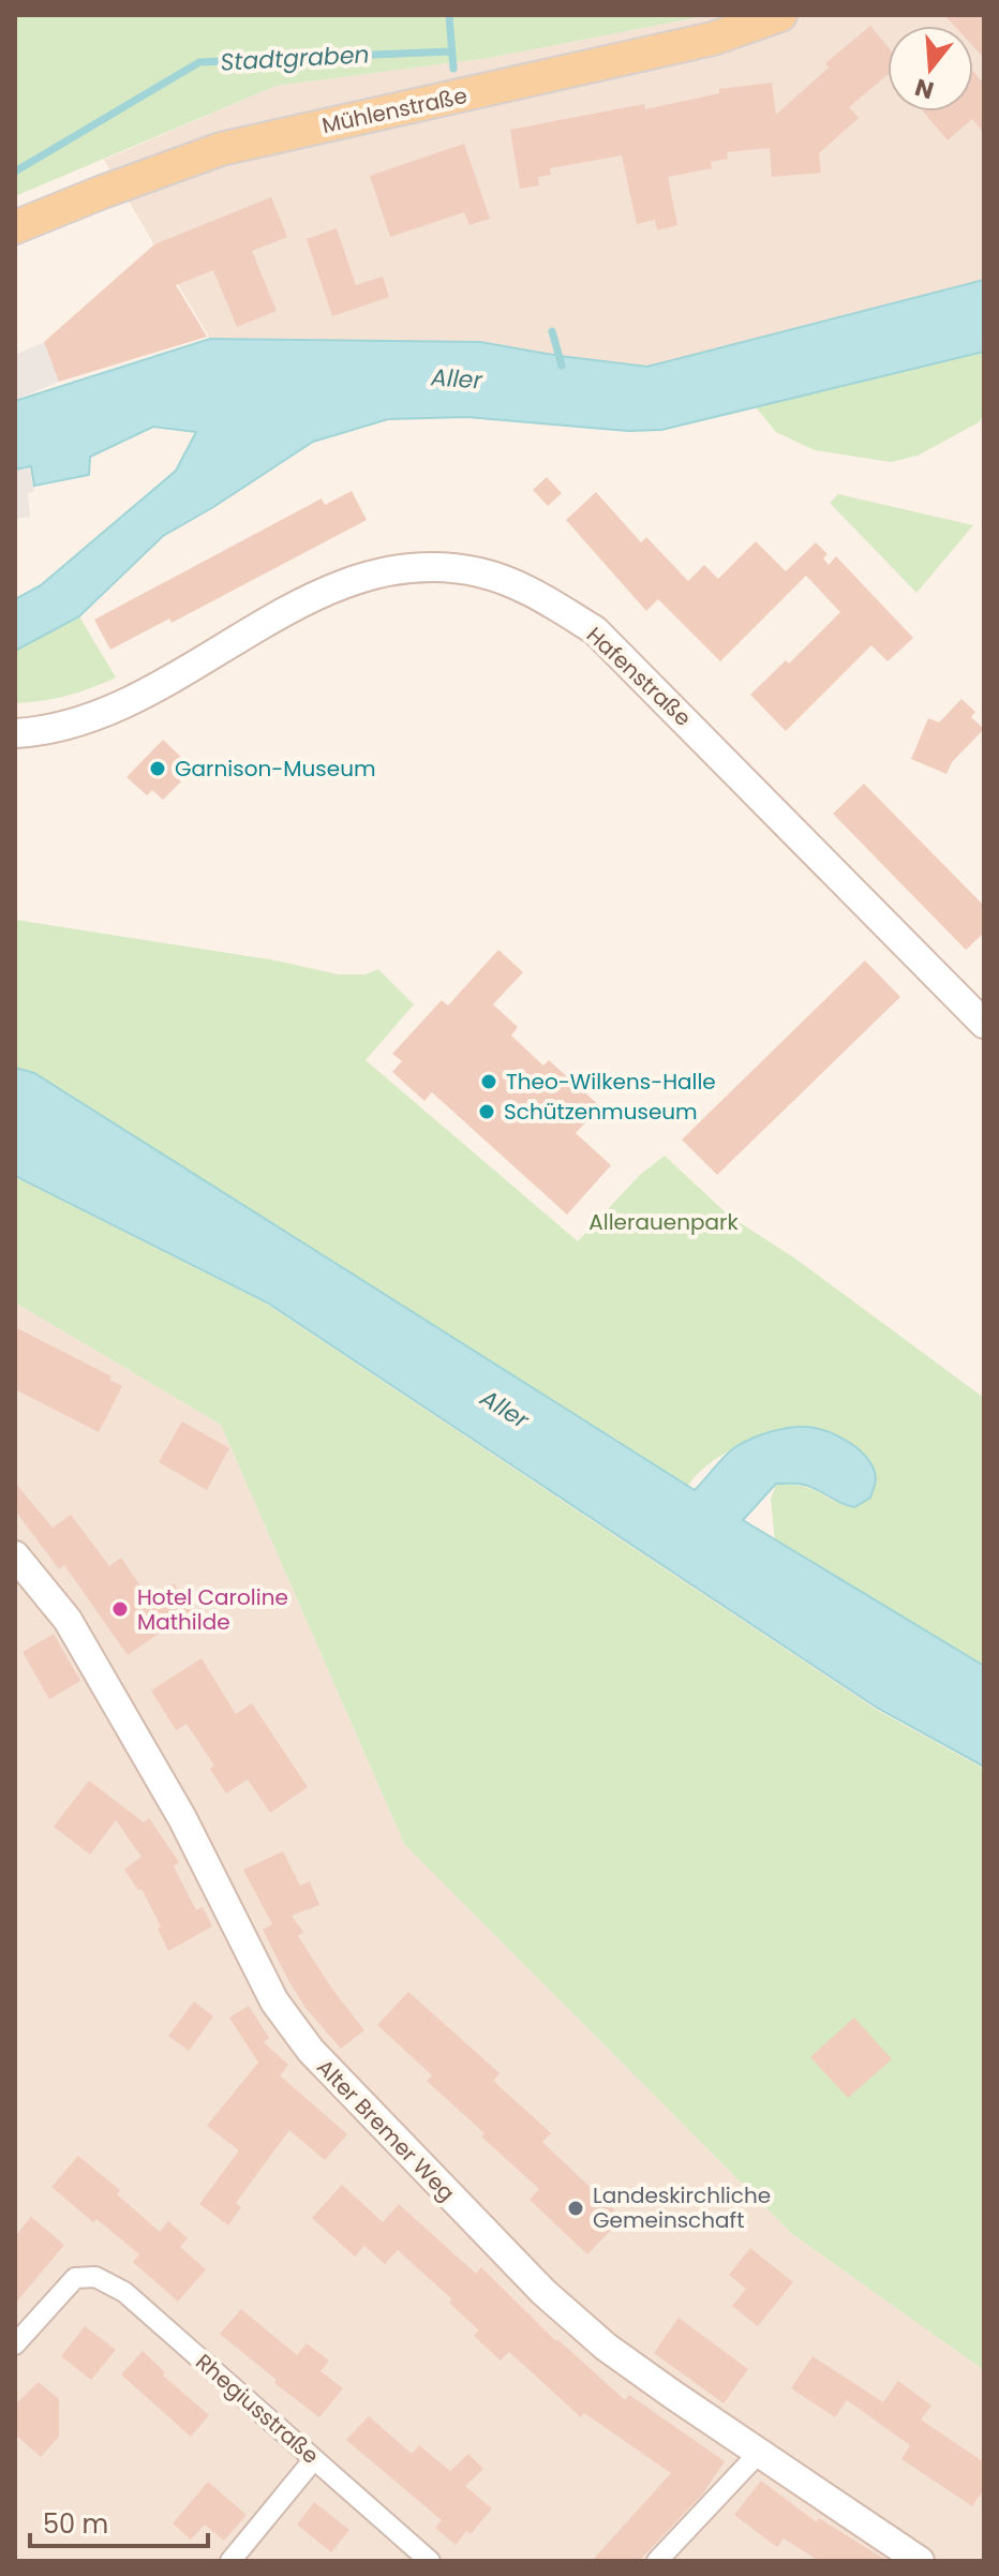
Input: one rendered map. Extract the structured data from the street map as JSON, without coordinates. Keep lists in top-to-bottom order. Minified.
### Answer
{"streets":{"main road":["Mühlenstraße"],"street":["Hafenstraße","Alter Bremer Weg","Rhegiusstraße"]},"water":["Stadtgraben","Aller"],"parks":["Allerauenpark"],"places":["Garnison-Museum","Theo-Wilkens-Halle","Schützenmuseum","Hotel Caroline Mathilde","Landeskirchliche Gemeinschaft"],"scale_bar":"50 m","north":"bottom"}
